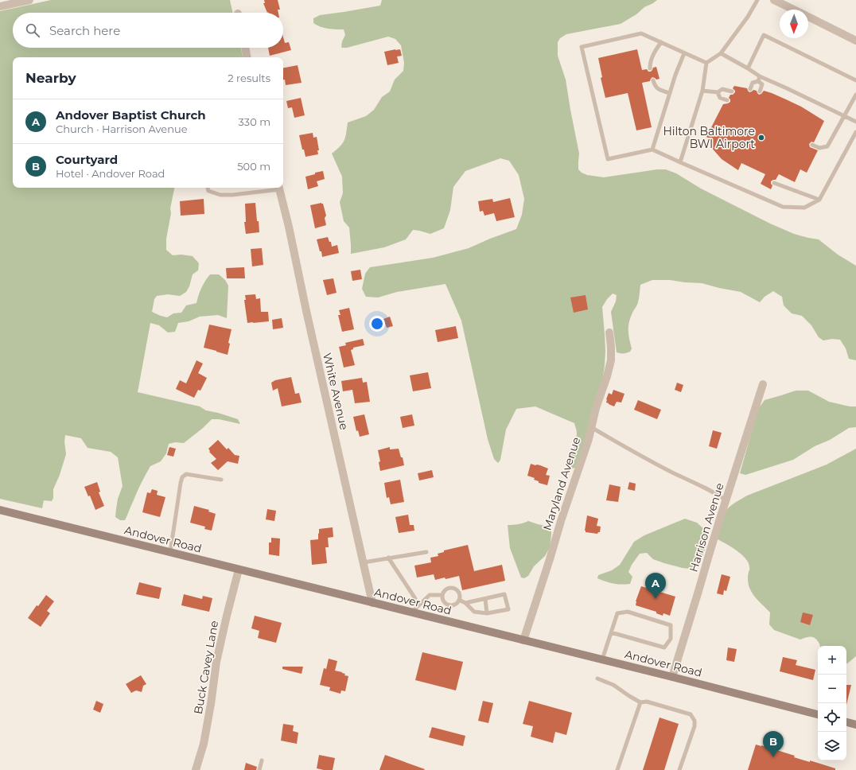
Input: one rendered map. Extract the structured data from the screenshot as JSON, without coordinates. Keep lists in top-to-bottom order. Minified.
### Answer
{"streets":{"street":["White Avenue","Maryland Avenue","Harrison Avenue","Andover Road","Buck Cavey Lane"]},"crossings":[["White Avenue","Andover Road"],["Maryland Avenue","Andover Road"],["Harrison Avenue","Andover Road"],["Andover Road","Buck Cavey Lane"]],"places":["Hilton Baltimore BWI Airport"],"north":"bottom","page":{"search":"Search here","heading":["Nearby","2 results"],"list":[{"mark":"A","name":"Andover Baptist Church","note":"Church · Harrison Avenue","value":"330 m"},{"mark":"B","name":"Courtyard","note":"Hotel · Andover Road","value":"500 m"}],"pins":["A","B"],"map_buttons":["+","−"]}}
